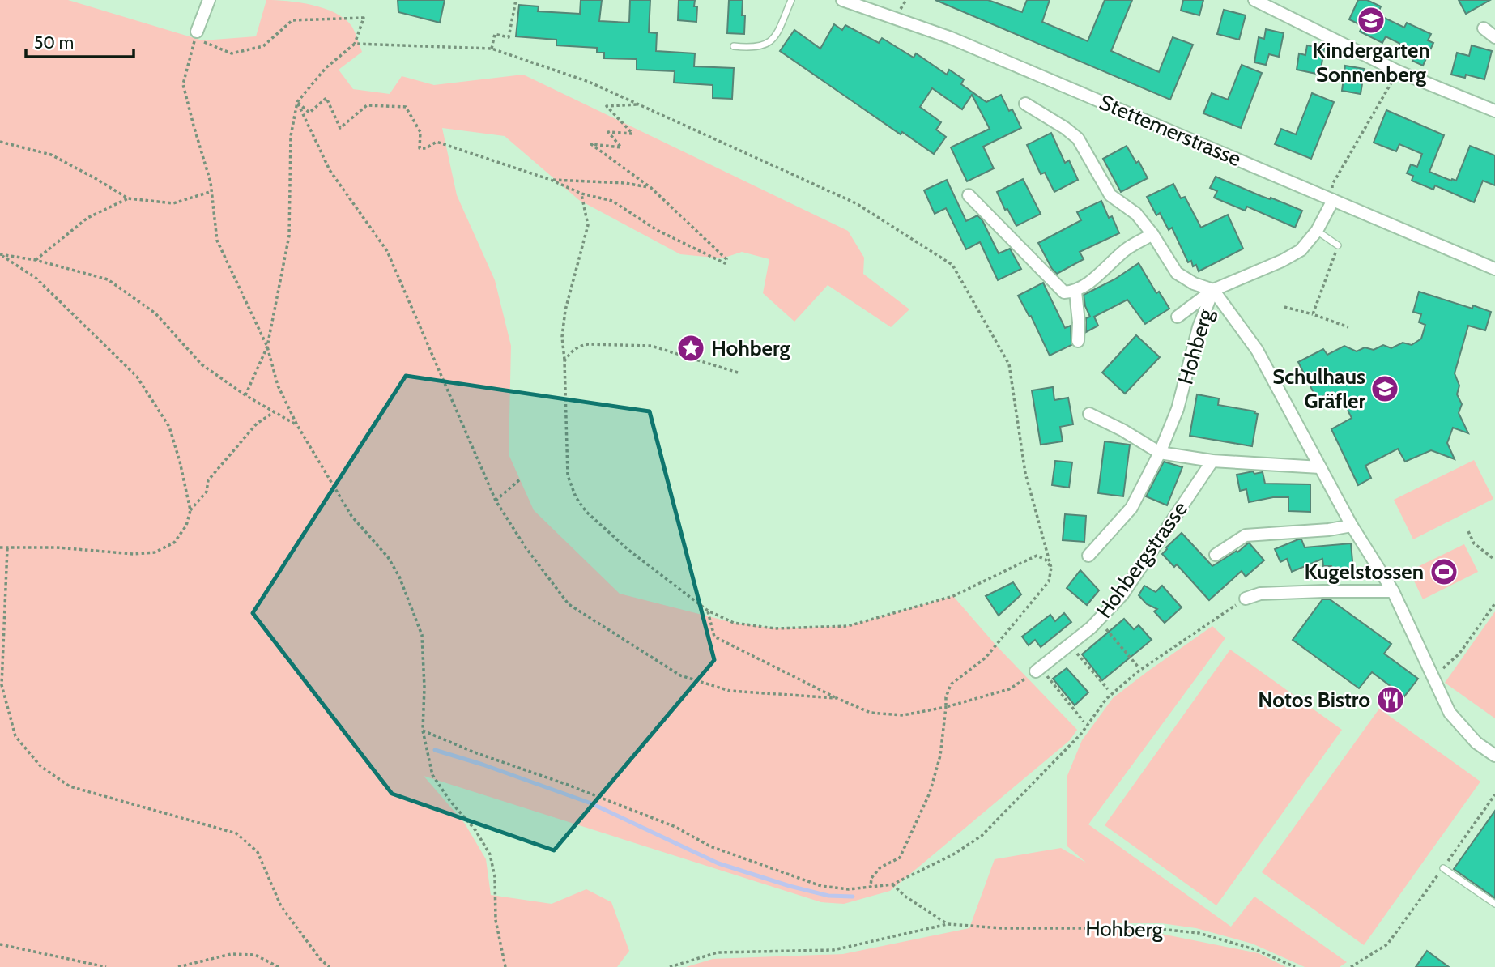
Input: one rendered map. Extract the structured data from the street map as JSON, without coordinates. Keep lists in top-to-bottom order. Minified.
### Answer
{"streets":{"street":["Stettemerstrasse","Hohberg","Hohbergstrasse"]},"places":{"school or university":["Kindergarten Sonnenberg","Schulhaus Gräfler"],"place":["Hohberg"],"sports":["Kugelstossen"],"restaurant":["Notos Bistro"]},"scale_bar":"50 m"}
